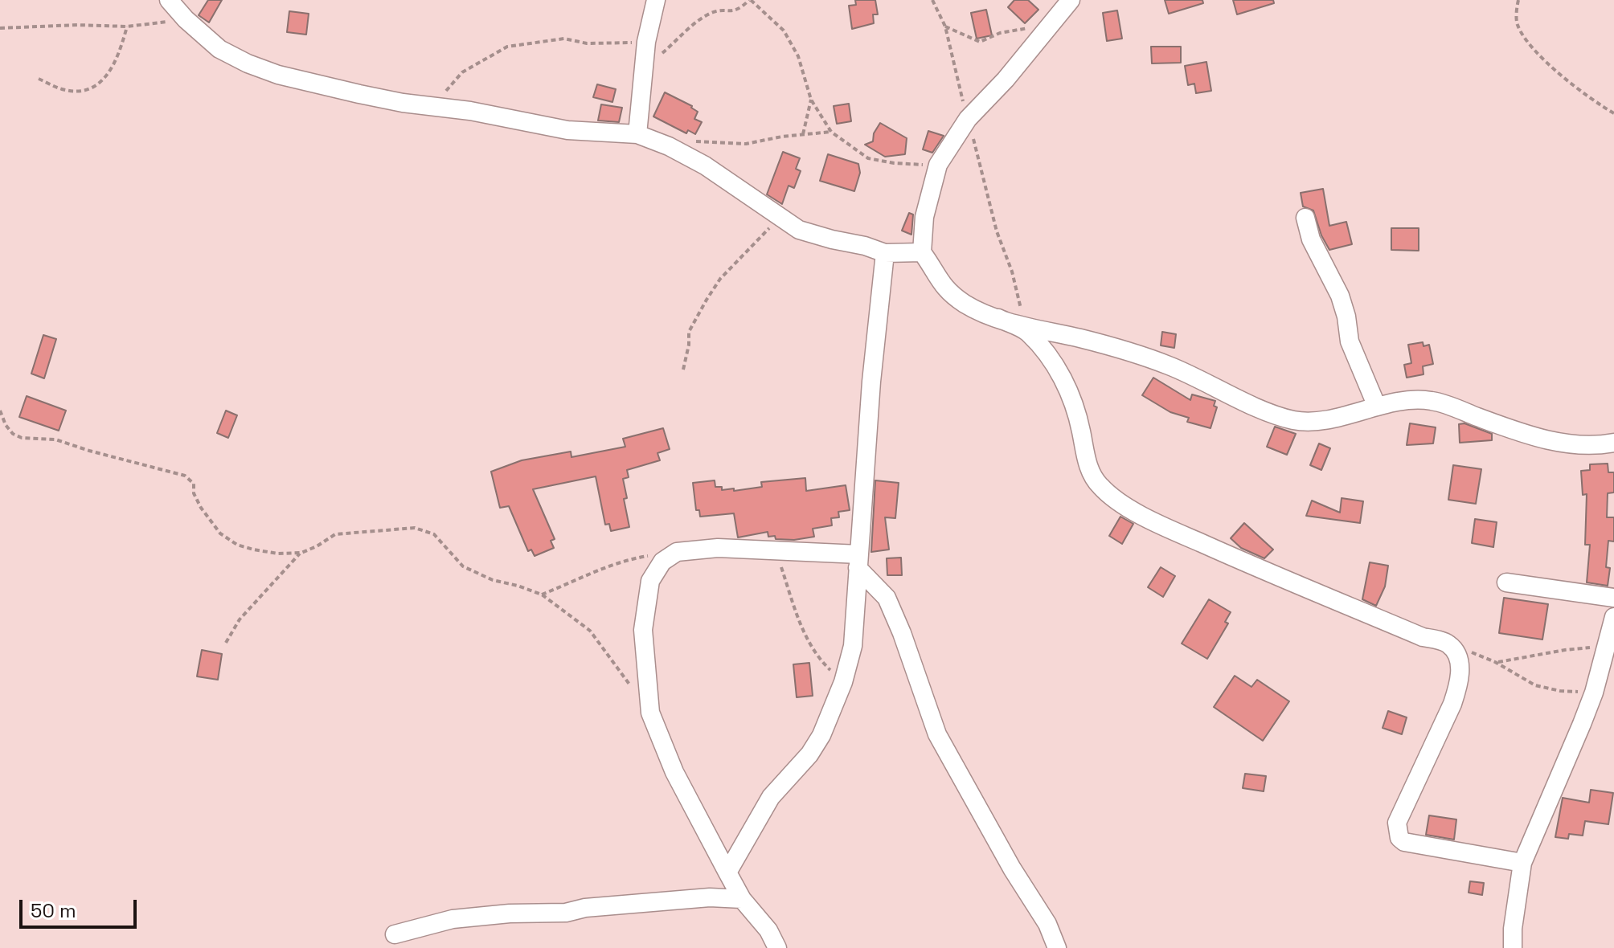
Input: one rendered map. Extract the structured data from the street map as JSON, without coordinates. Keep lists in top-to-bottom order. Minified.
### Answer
{"scale_bar":"50 m"}
